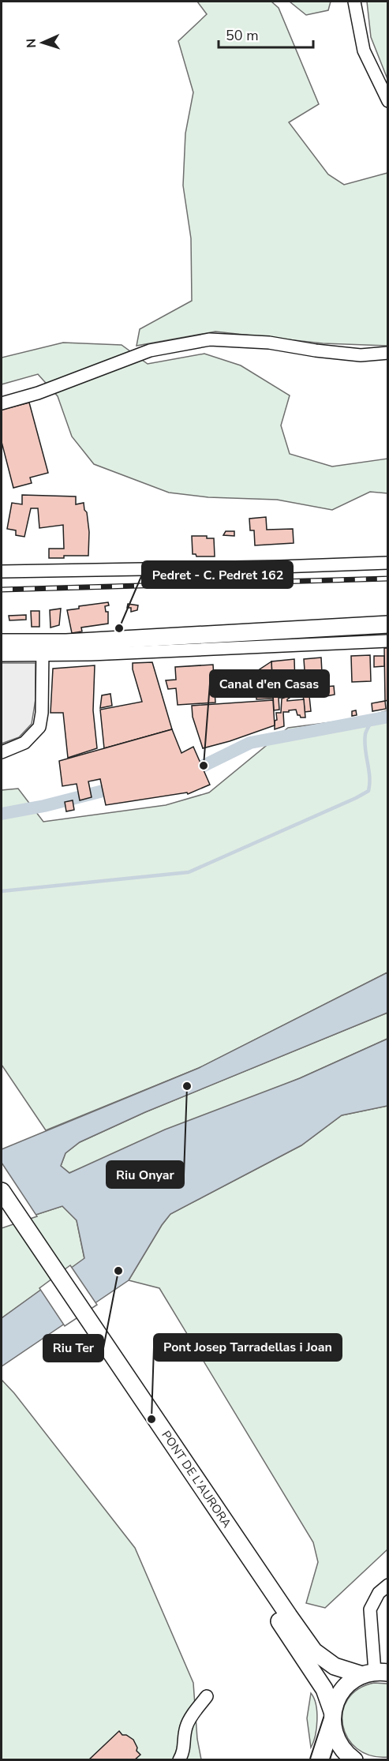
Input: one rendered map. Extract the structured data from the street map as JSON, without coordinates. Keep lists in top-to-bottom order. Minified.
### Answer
{"streets":{"main road":["PONT DE L'AURORA"]},"places":["Pedret - C. Pedret 162","Canal d'en Casas","Riu Onyar","Riu Ter","Pont Josep Tarradellas i Joan"],"scale_bar":"50 m","north":"left"}
